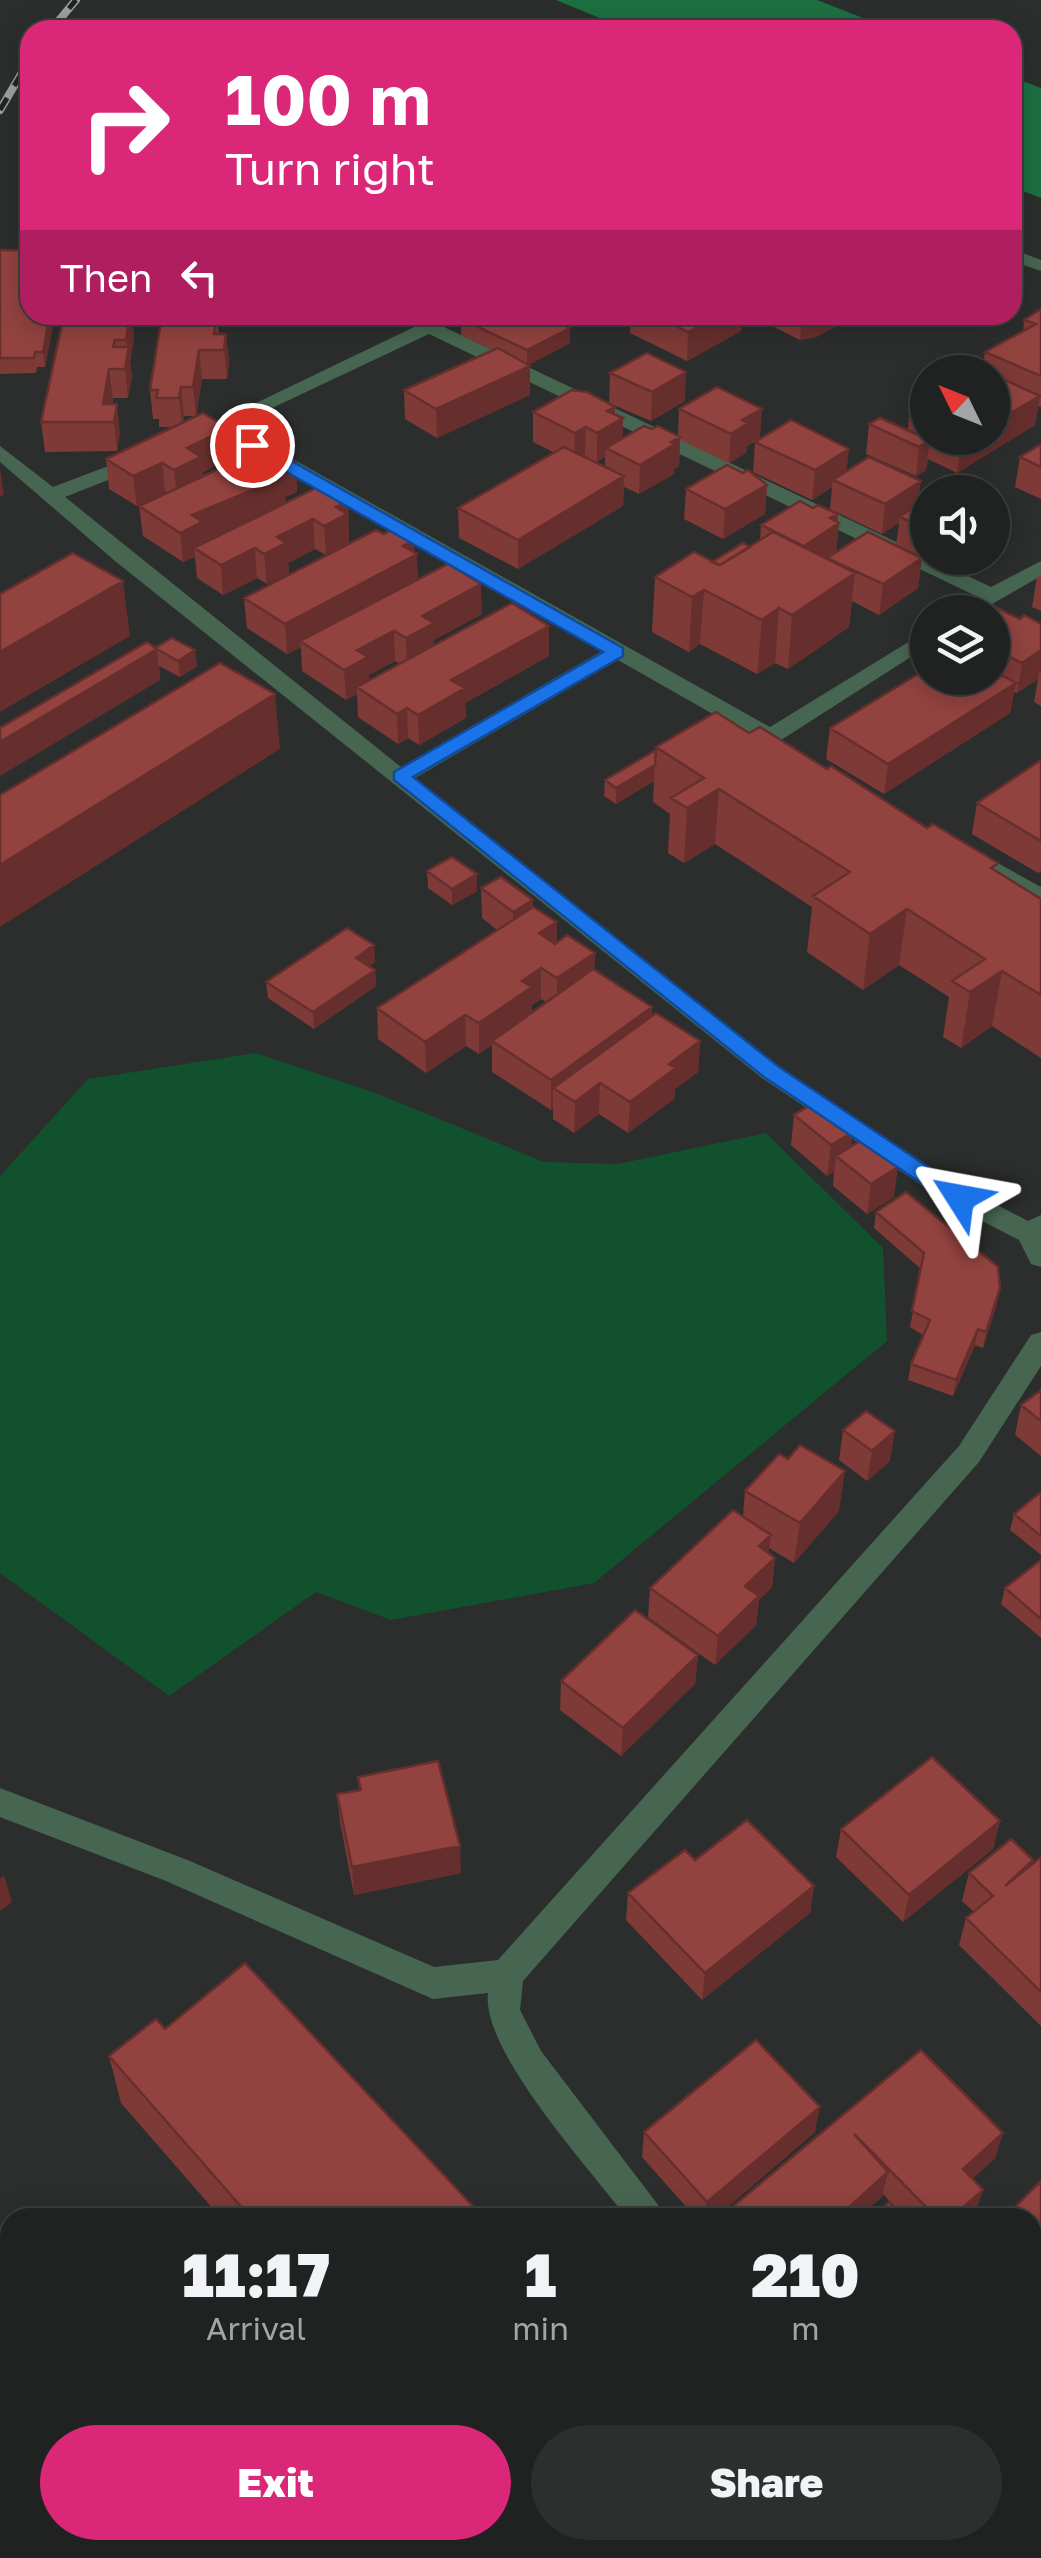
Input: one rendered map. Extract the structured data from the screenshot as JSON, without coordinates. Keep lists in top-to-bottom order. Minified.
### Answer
{"north":"top left","page":{"turn":["100 m","Turn right"],"then":"Then","eta":["11:17","Arrival","1","min","210","m"],"buttons":["Exit","Share"]}}
